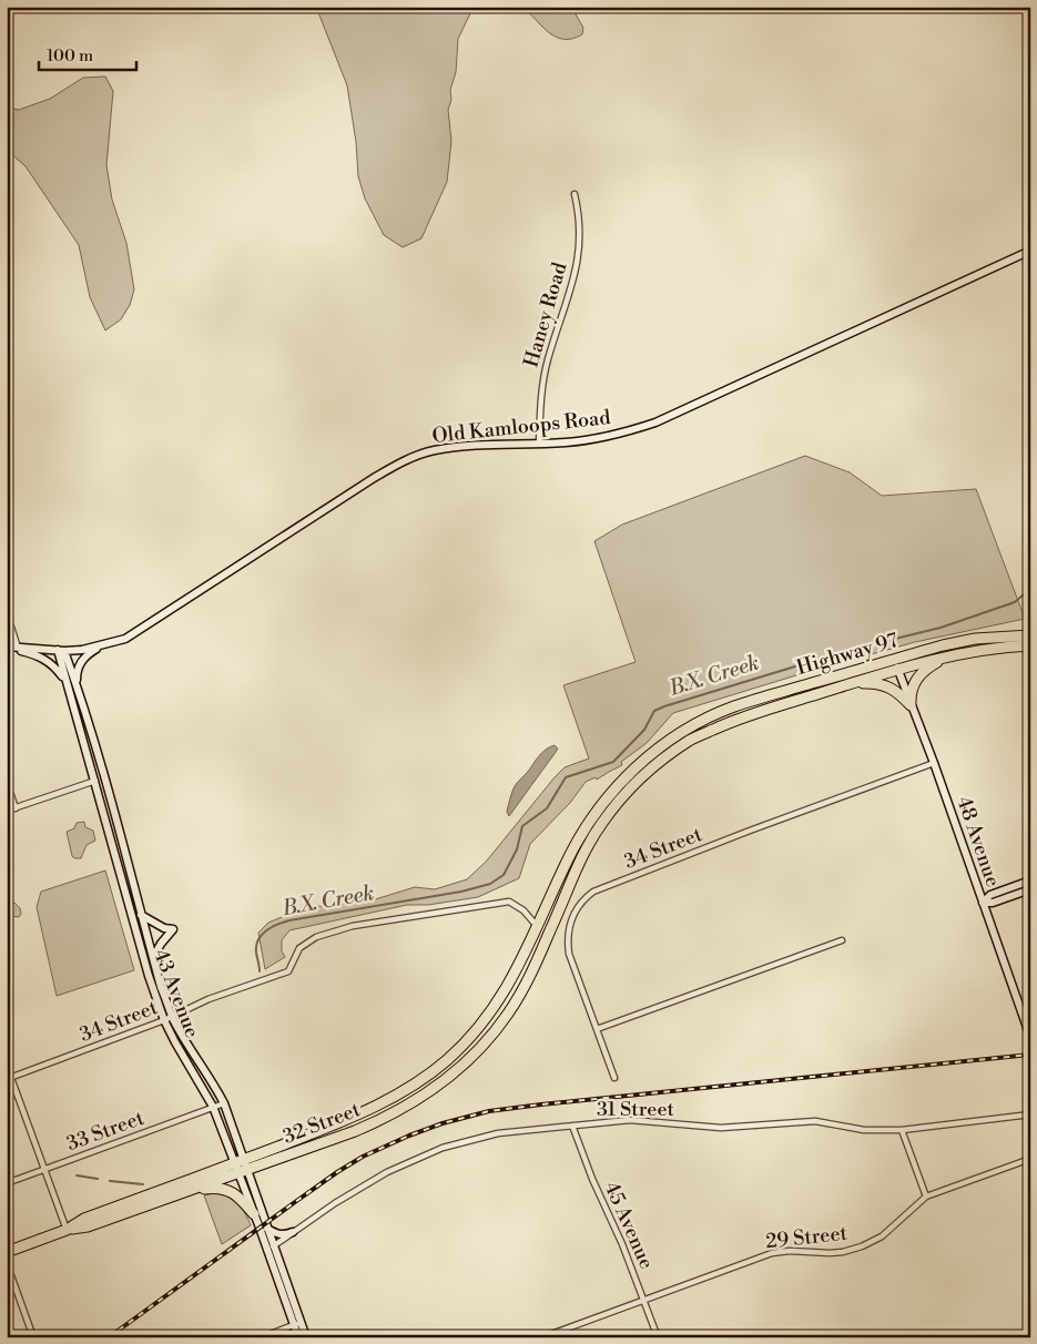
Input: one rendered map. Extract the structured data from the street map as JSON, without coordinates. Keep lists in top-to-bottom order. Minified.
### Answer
{"streets":{"highway":["Highway 97","32 Street"],"street":["Haney Road","Old Kamloops Road","48 Avenue","34 Street","43 Avenue","31 Street","33 Street","45 Avenue","29 Street"]},"crossings":[["Haney Road","Old Kamloops Road"],["Old Kamloops Road","43 Avenue"],["Highway 97","48 Avenue"],["Highway 97","34 Street"],["Highway 97","32 Street"],["48 Avenue","34 Street"],["34 Street","43 Avenue"],["43 Avenue","31 Street"],["43 Avenue","32 Street"],["43 Avenue","33 Street"],["31 Street","45 Avenue"],["45 Avenue","29 Street"]],"water":["B.X. Creek"],"scale_bar":"100 m"}
